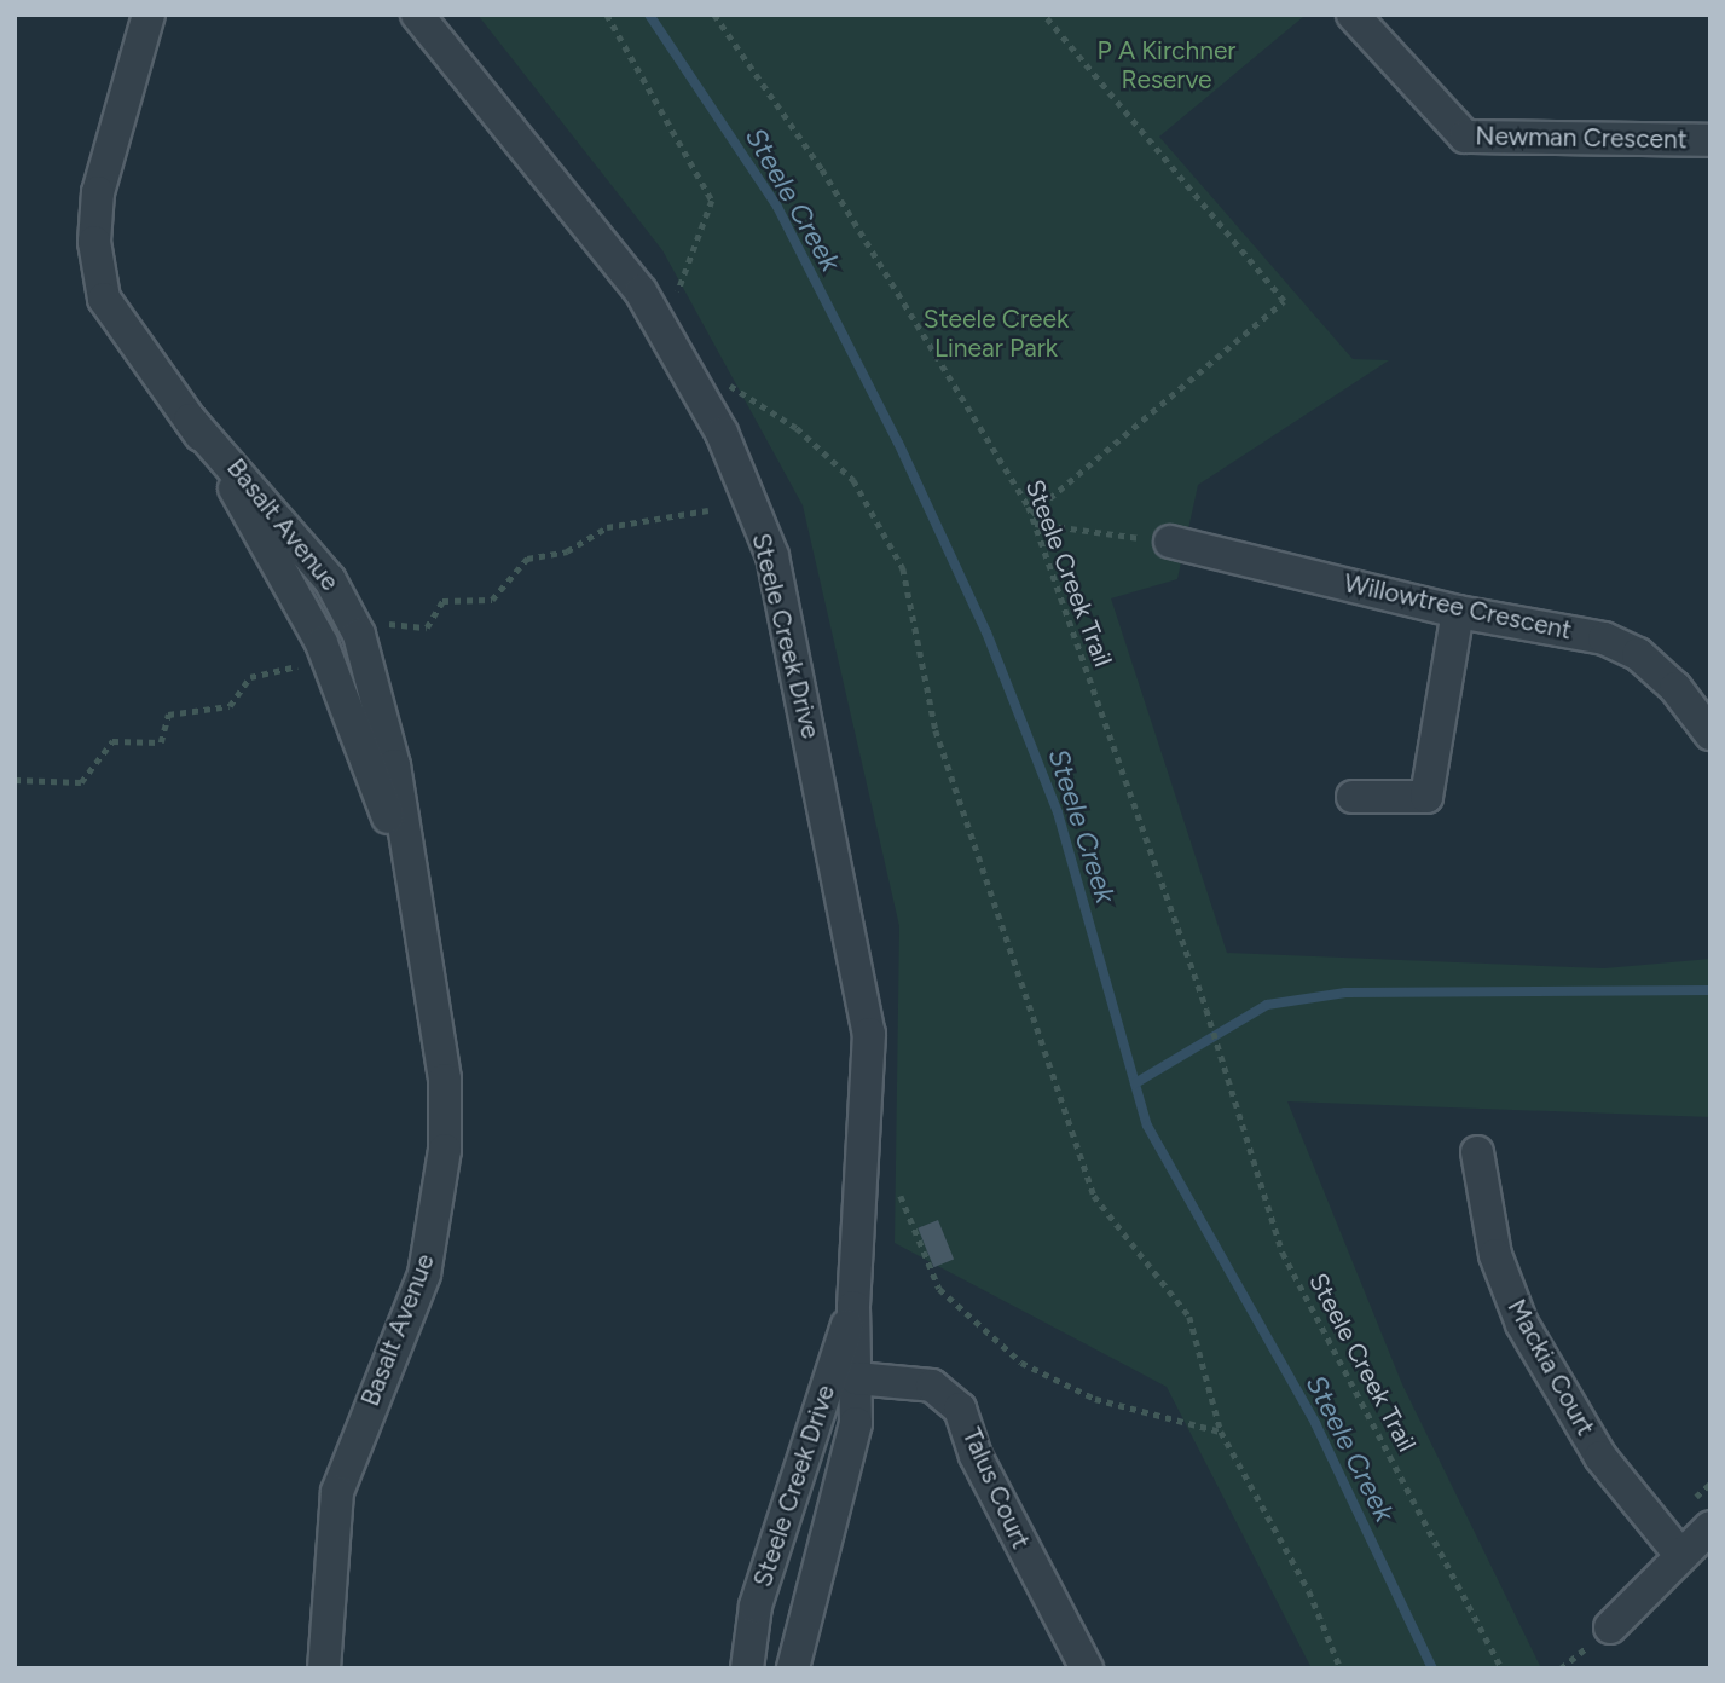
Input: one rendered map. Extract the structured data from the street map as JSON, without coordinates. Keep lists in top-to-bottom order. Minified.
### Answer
{"streets":{"street":["Newman Crescent","Basalt Avenue","Willowtree Crescent","Steele Creek Drive","Mackia Court","Talus Court"],"path":["Steele Creek Trail"]},"crossings":[["Steele Creek Drive","Talus Court"]],"water":["Steele Creek"],"parks":["P A Kirchner Reserve","Steele Creek Linear Park"]}
